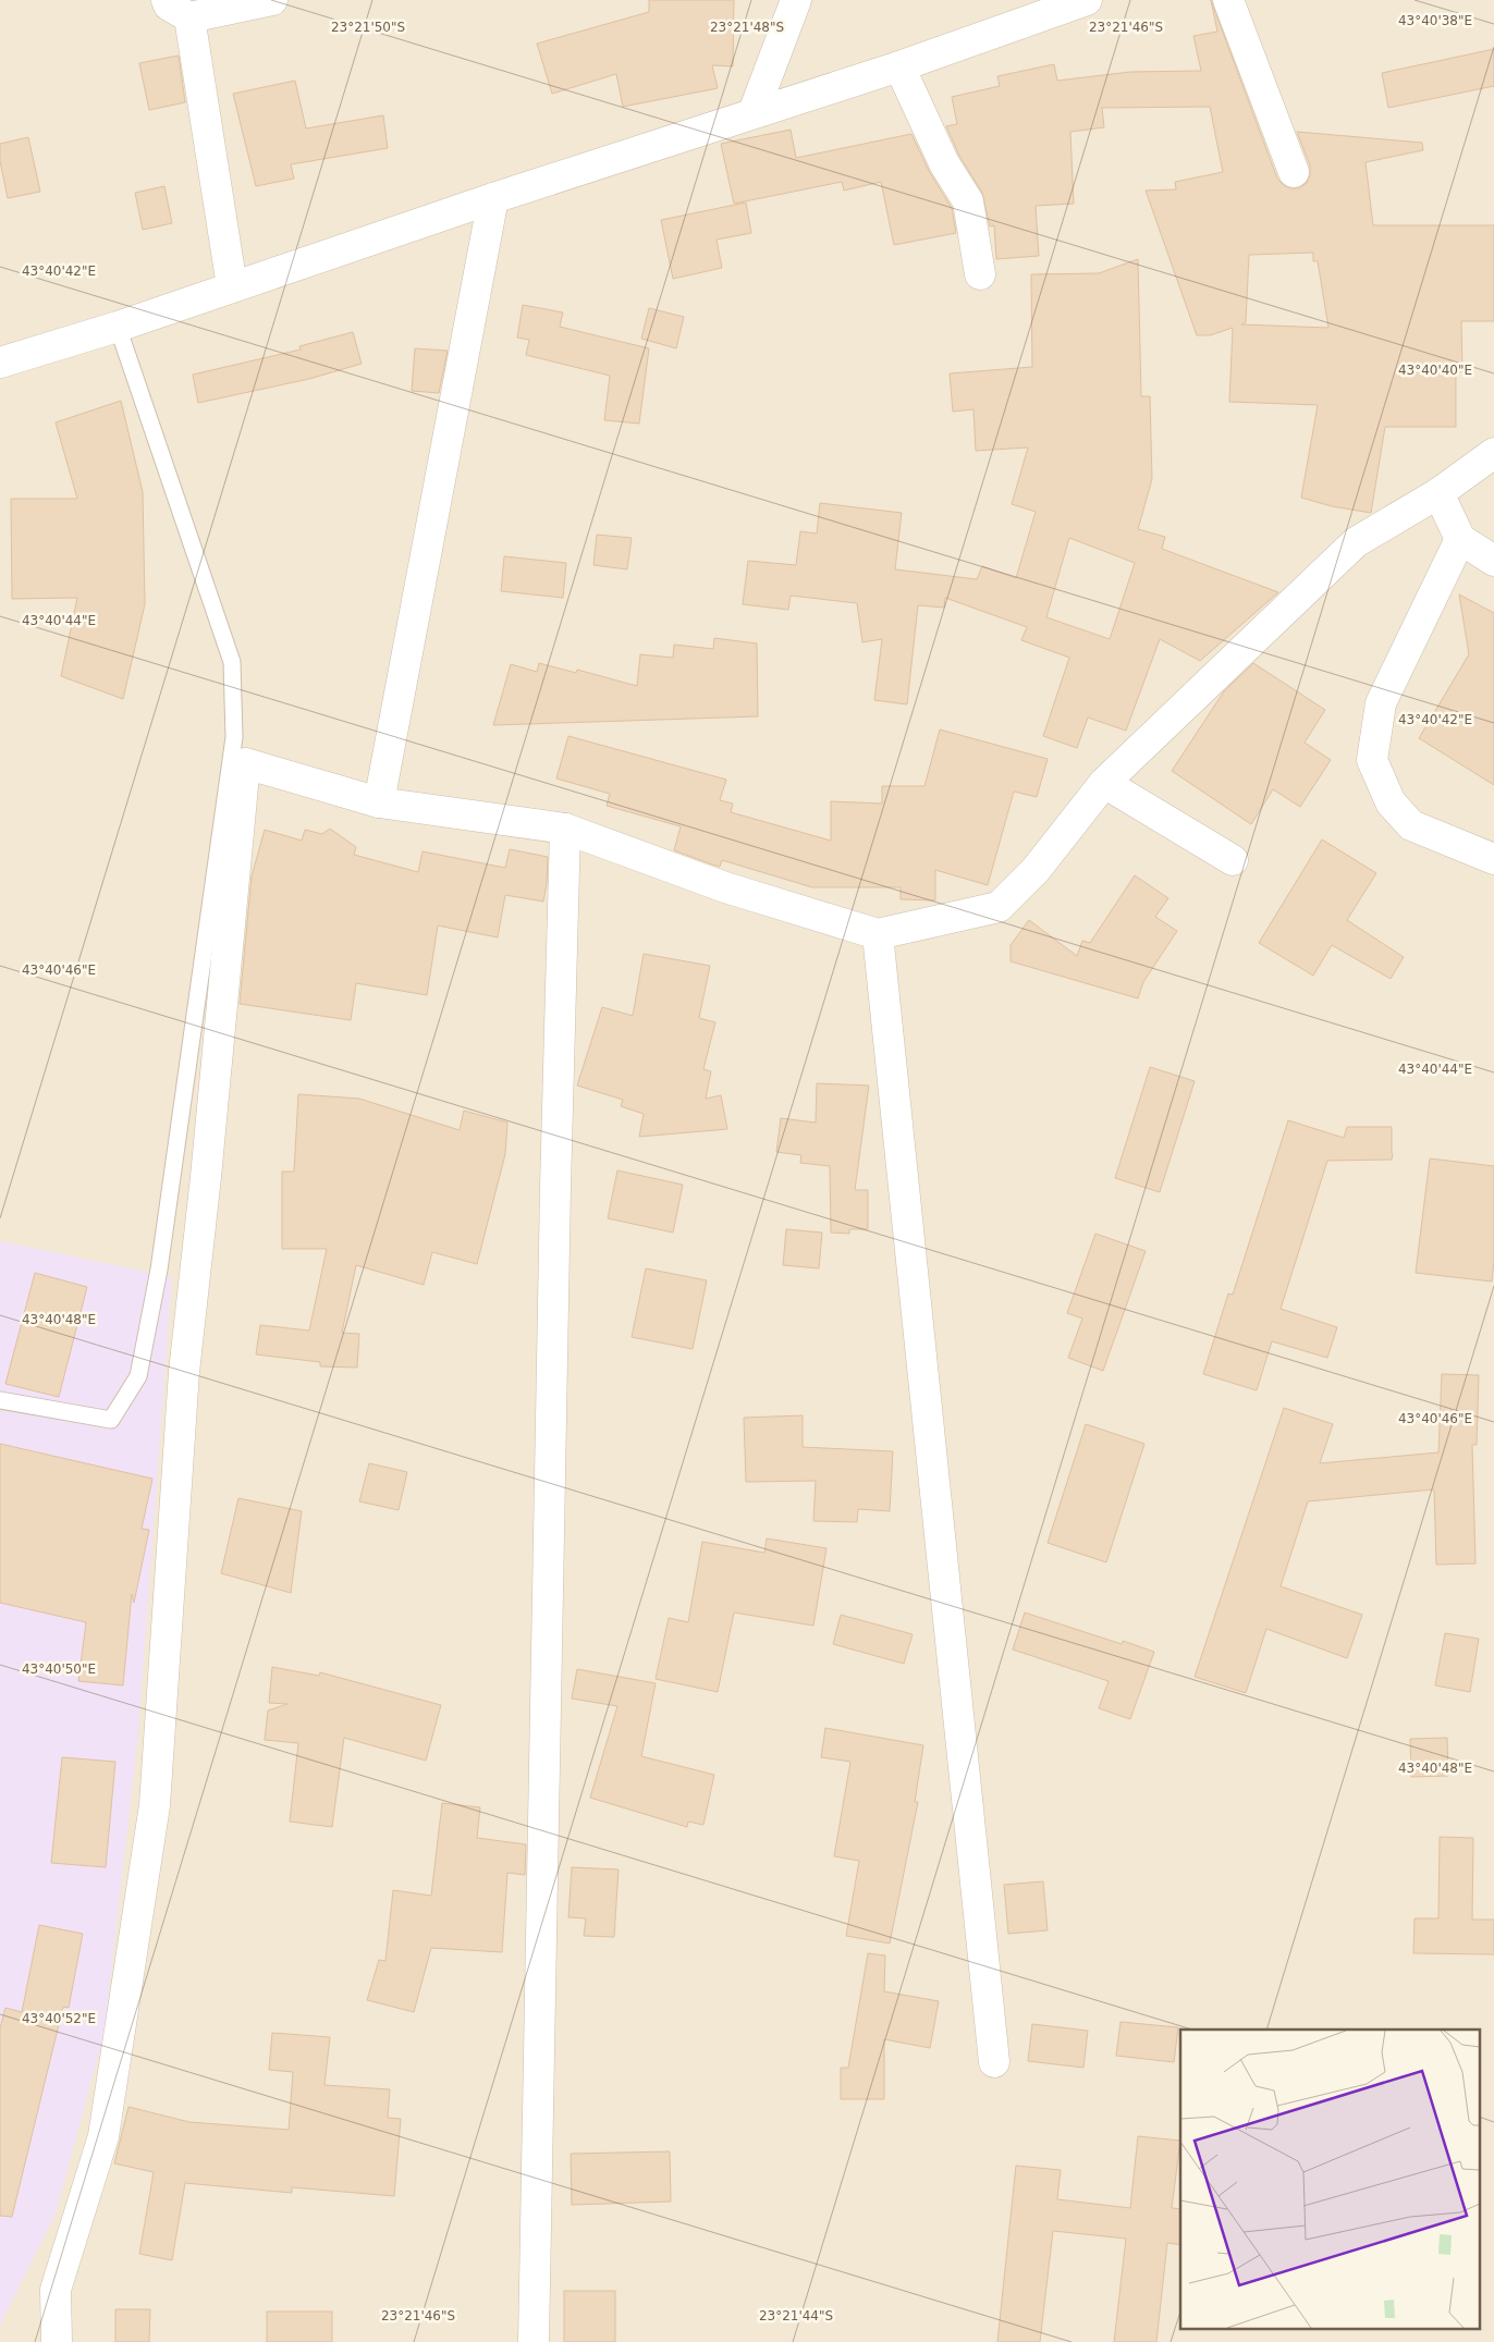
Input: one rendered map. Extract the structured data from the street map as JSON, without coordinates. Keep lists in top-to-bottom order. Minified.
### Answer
{"coordinates":["43°40'38\"E","23°21'50\"S","23°21'48\"S","23°21'46\"S","43°40'42\"E","43°40'40\"E","43°40'44\"E","43°40'46\"E","43°40'48\"E","43°40'50\"E","43°40'52\"E","23°21'44\"S"]}
